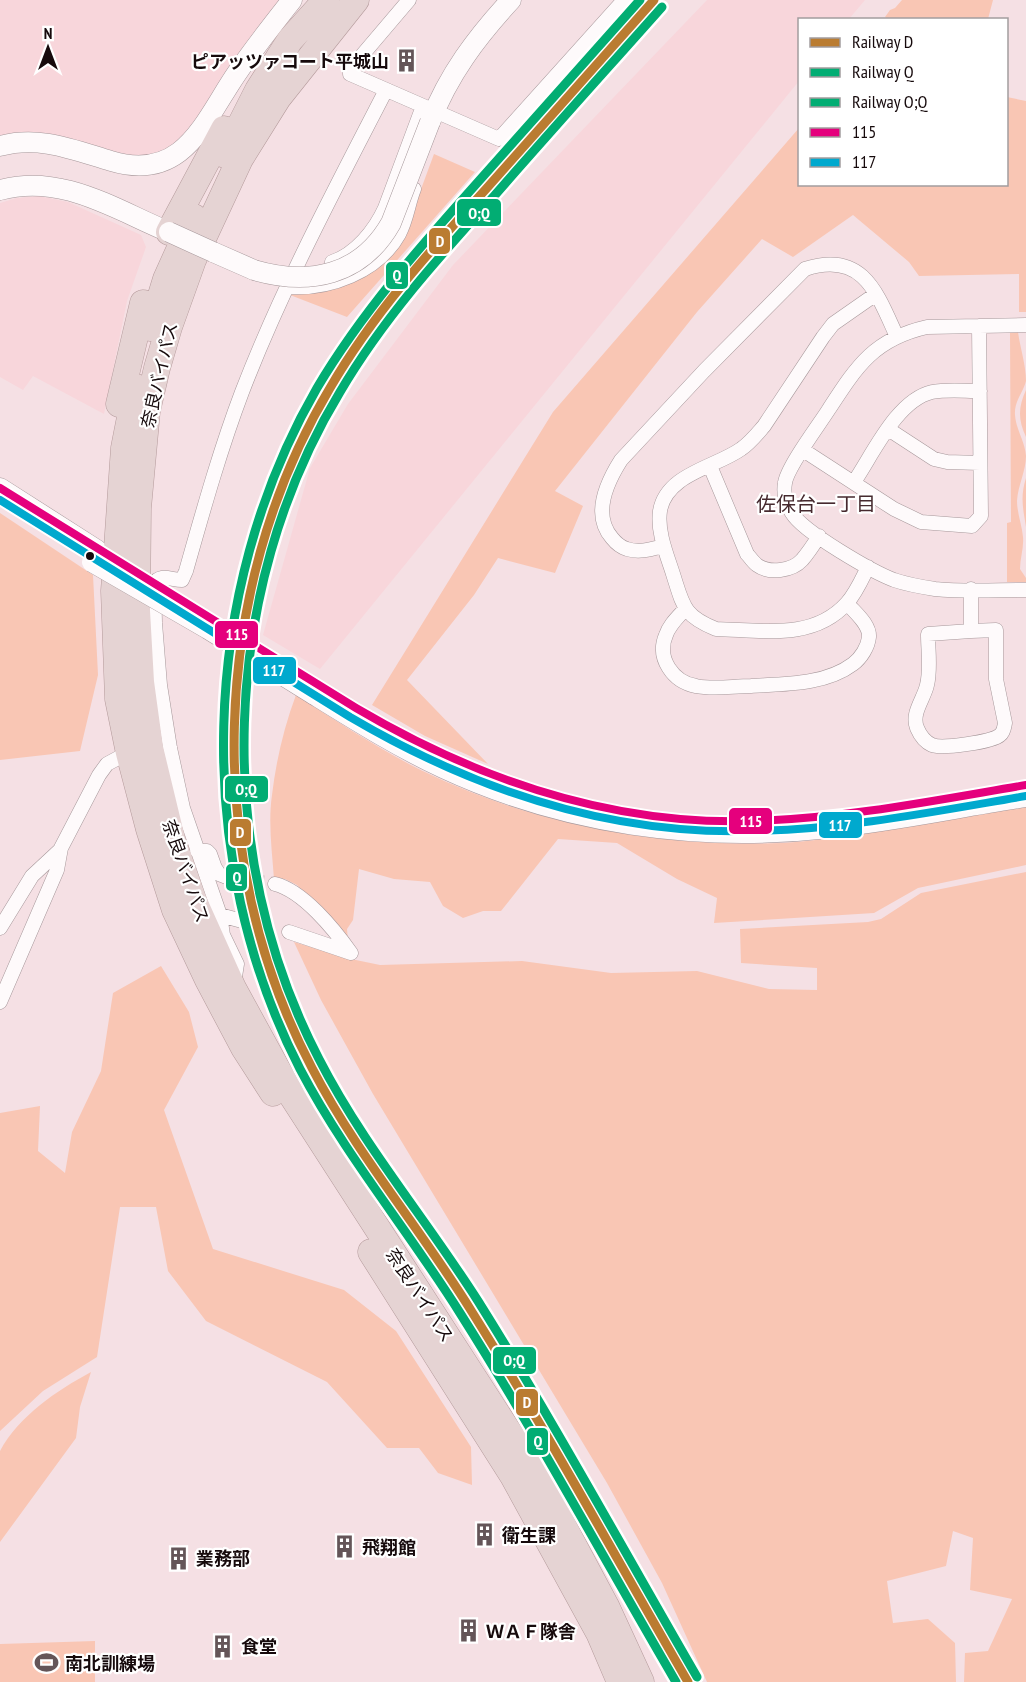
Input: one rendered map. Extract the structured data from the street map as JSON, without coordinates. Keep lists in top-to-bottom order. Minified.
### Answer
{"streets":{"highway":["奈良バイパス"]},"districts":["佐保台一丁目"],"places":{"building":["ピアッツァコート平城山","衛生課","飛翔館","業務部","ＷＡＦ隊舎","食堂"],"sports":["南北訓練場"]},"lines":["rail line D","rail line Q","rail line O;Q","transit line 115","transit line 117"],"legend":["Railway D","Railway Q","Railway O;Q","115","117"],"north":"top"}
